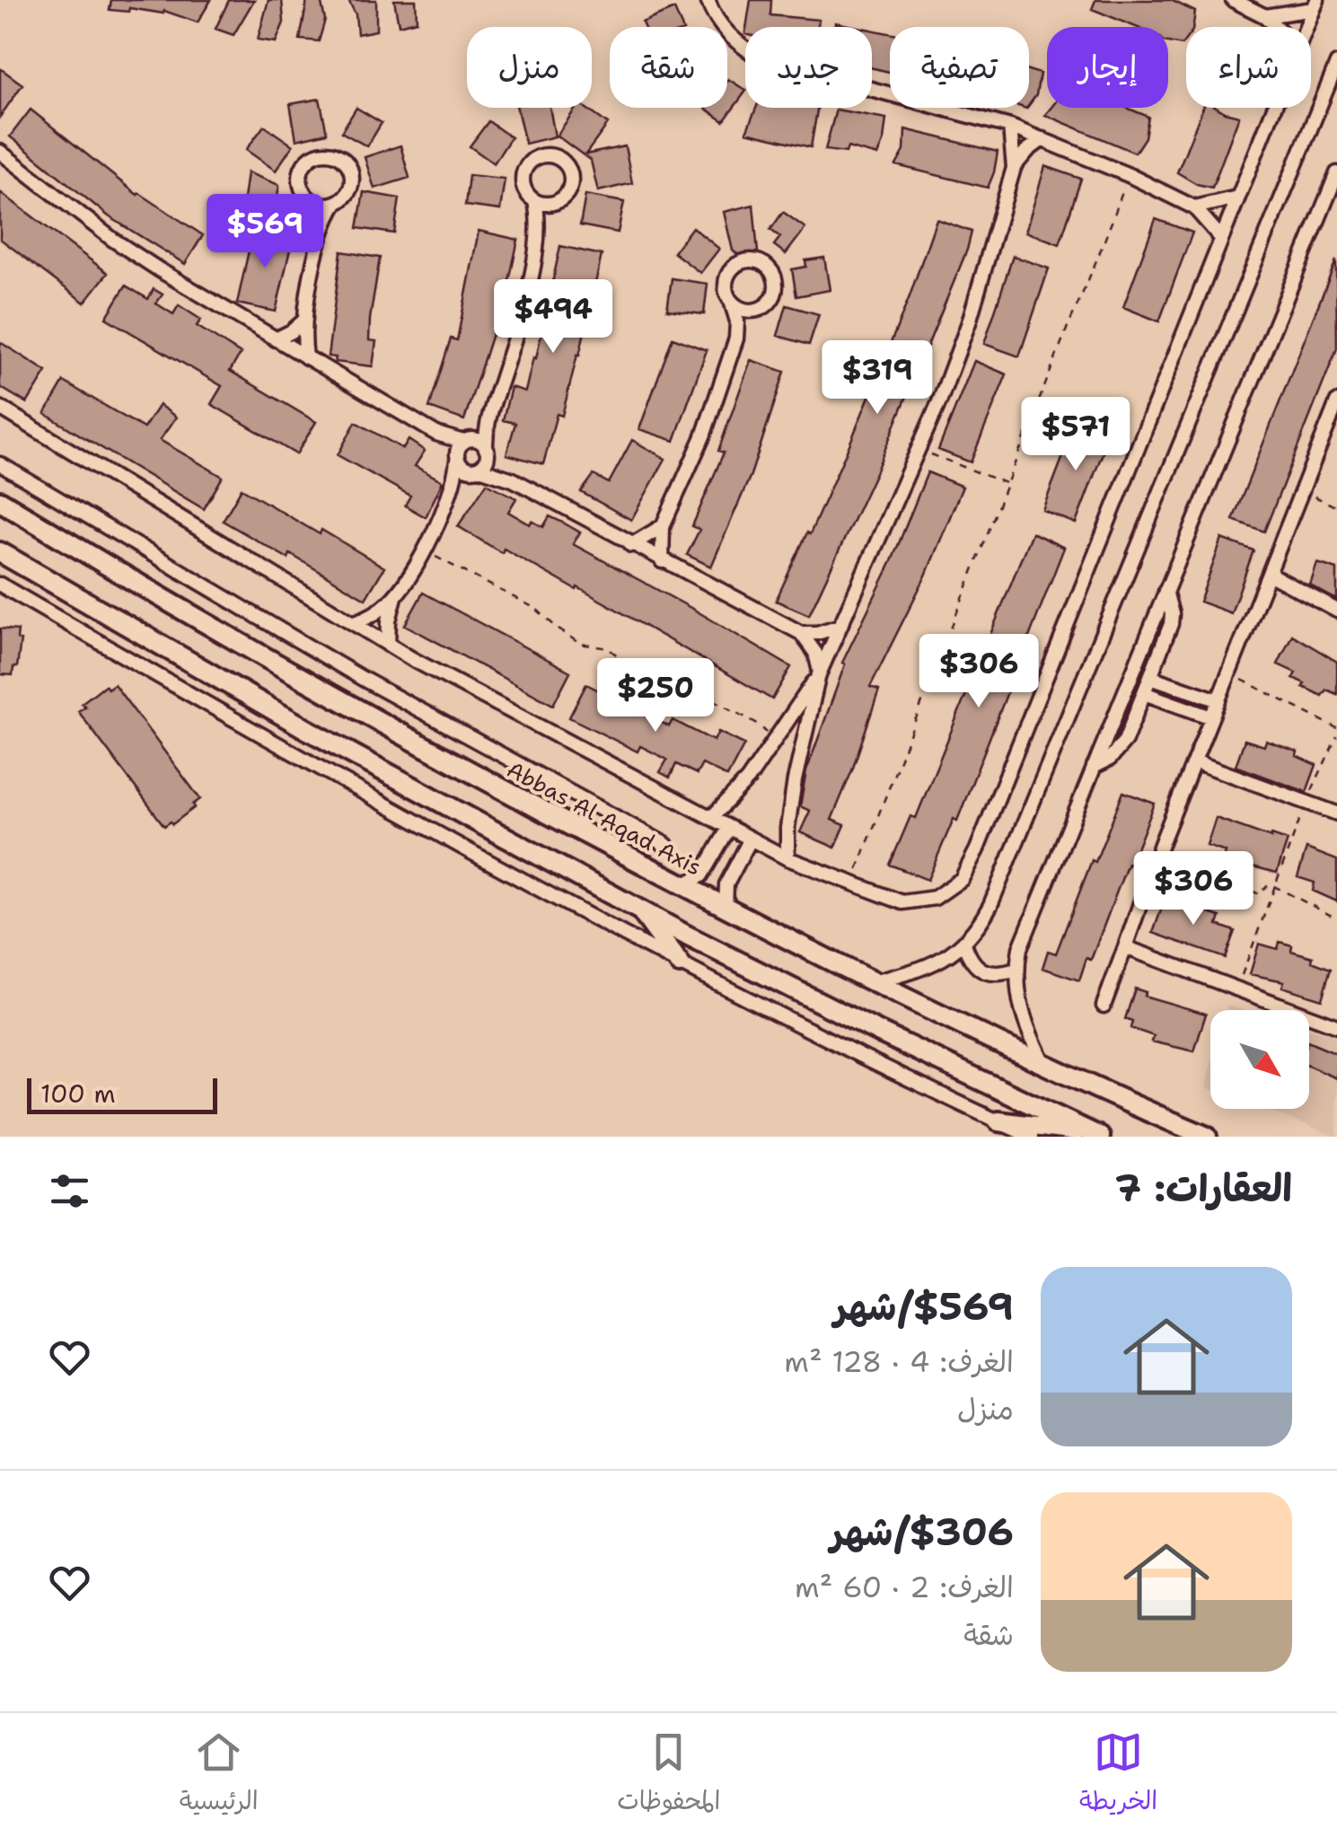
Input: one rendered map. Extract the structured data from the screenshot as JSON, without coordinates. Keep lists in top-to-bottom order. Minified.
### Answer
{"streets":{"main road":["Abbas Al Aqad Axis"]},"scale_bar":"100 m","north":"bottom right","page":{"chip":["شراء","إيجار","تصفية","جديد","شقة","منزل"],"price":["$569","$494","$319","$571","$306","$250","$306"],"scale":"100 m","heading":"العقارات: 7","list":[{"name":"$569/شهر","note":"الغرف: 4 · 128 m² · منزل"},{"name":"$306/شهر","note":"الغرف: 2 · 60 m² · شقة"}],"tabs":["الخريطة","المحفوظات","الرئيسية"]}}
